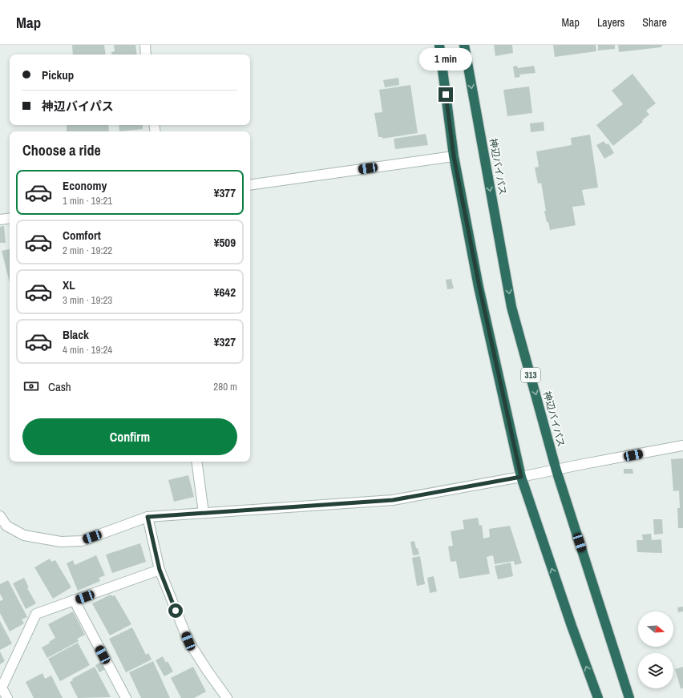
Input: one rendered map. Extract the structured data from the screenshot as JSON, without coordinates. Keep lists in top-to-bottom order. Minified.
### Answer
{"streets":{"highway":["神辺バイパス","313"]},"north":"right","page":{"header":"Map","nav":["Map","Layers","Share"],"bubble":"1 min","banner":["Pickup","神辺バイパス"],"heading":"Choose a ride","list":[{"name":"Economy","note":"1 min · 19:21","value":"¥377"},{"name":"Comfort","note":"2 min · 19:22","value":"¥509"},{"name":"XL","note":"3 min · 19:23","value":"¥642"},{"name":"Black","note":"4 min · 19:24","value":"¥327"}],"pay":["Cash","280 m"],"buttons":"Confirm"}}
